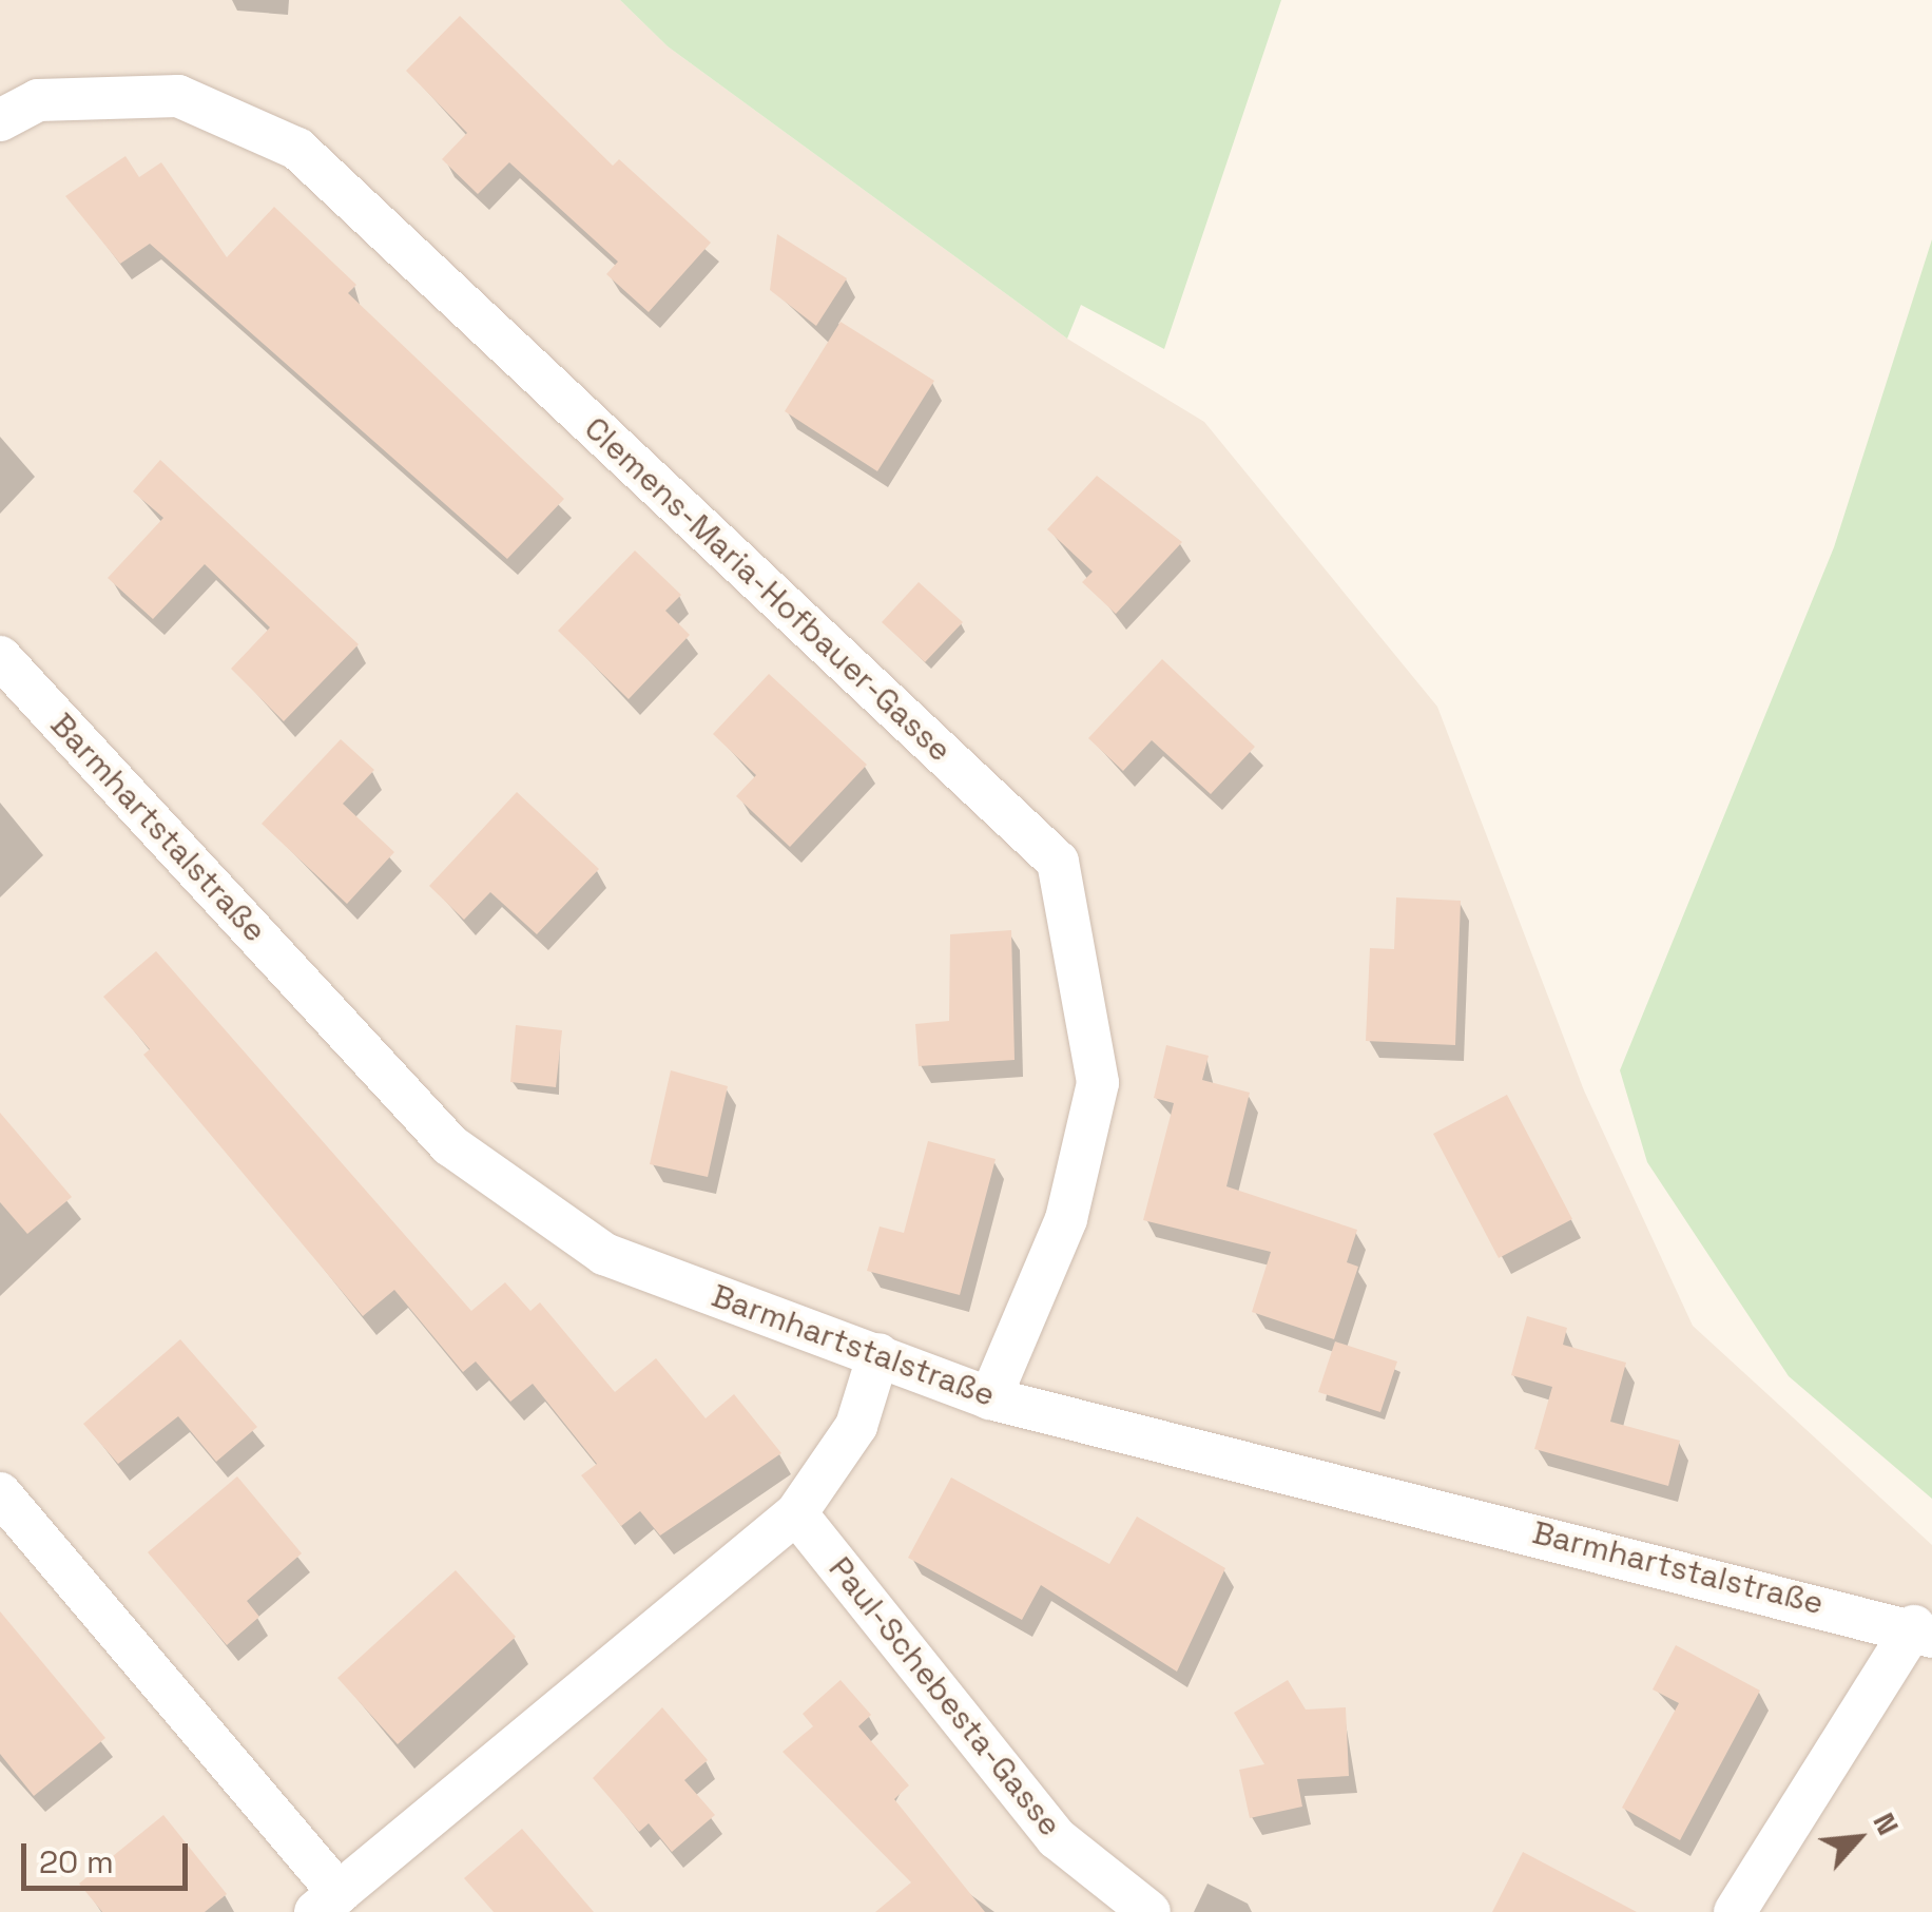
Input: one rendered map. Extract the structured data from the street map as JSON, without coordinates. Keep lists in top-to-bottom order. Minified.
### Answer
{"streets":{"street":["Clemens-Maria-Hofbauer-Gasse","Barmhartstalstraße","Paul-Schebesta-Gasse"]},"crossings":[["Clemens-Maria-Hofbauer-Gasse","Barmhartstalstraße"]],"scale_bar":"20 m","north":"top right"}
